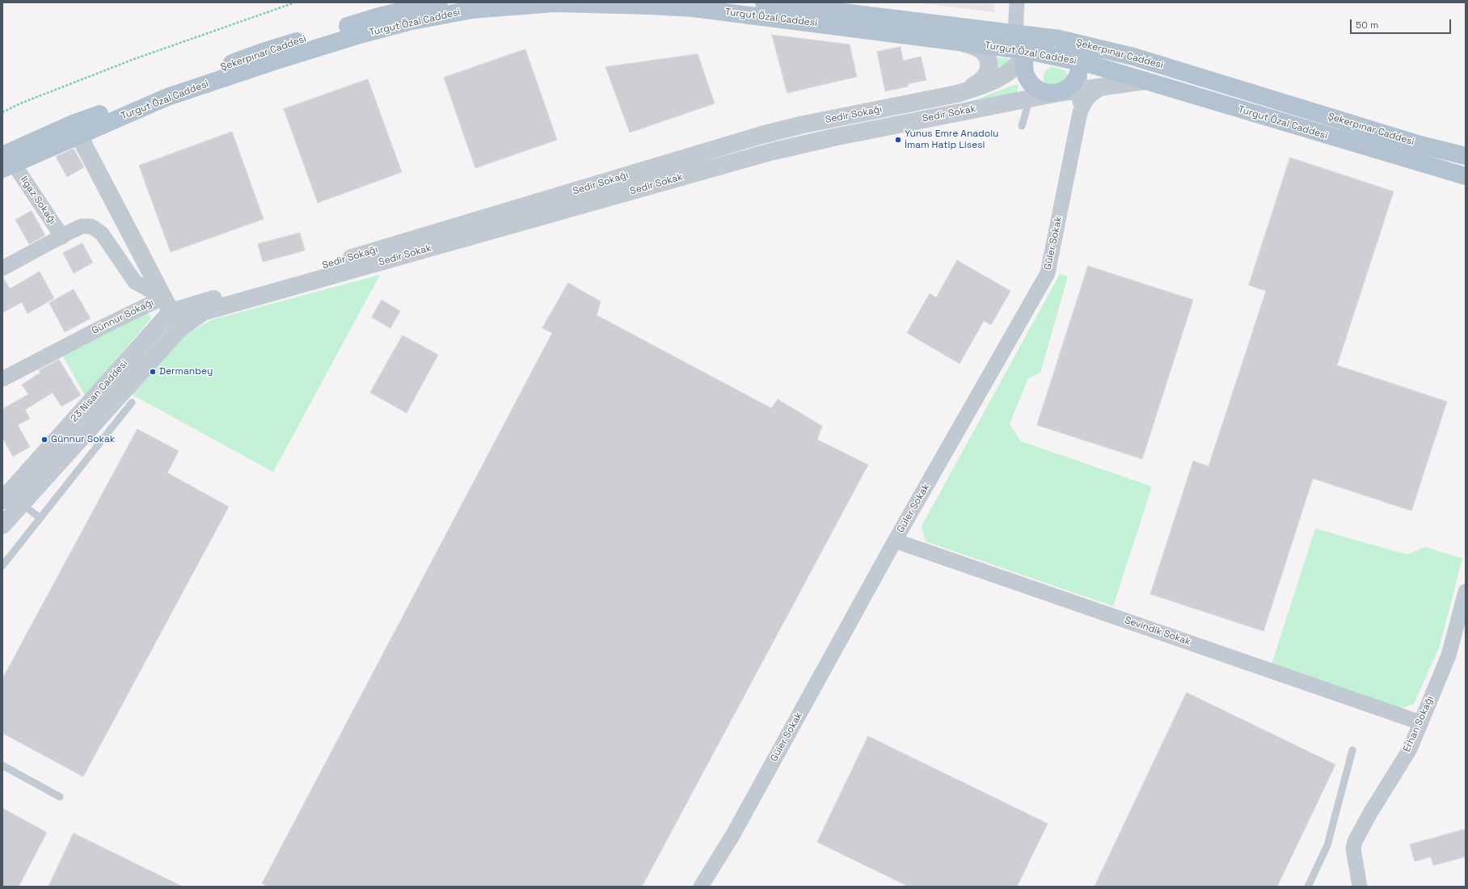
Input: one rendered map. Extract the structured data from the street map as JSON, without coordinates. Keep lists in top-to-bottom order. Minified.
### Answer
{"streets":{"main road":["Turgut Özal Caddesi","Şekerpınar Caddesi"],"street":["Sedir Sokak","Sedir Sokağı","Ilgaz Sokağı","Güler Sokak","Günnur Sokağı","23 Nisan Caddesi","Sevindik Sokak","Erhan Sokağı"]},"crossings":[["Turgut Özal Caddesi","Şekerpınar Caddesi"],["Turgut Özal Caddesi","Sedir Sokak"],["Turgut Özal Caddesi","Sedir Sokağı"],["Şekerpınar Caddesi","Ilgaz Sokağı"],["Sedir Sokak","23 Nisan Caddesi"],["Sedir Sokağı","Günnur Sokağı"],["Sedir Sokağı","23 Nisan Caddesi"],["Ilgaz Sokağı","Günnur Sokağı"],["Güler Sokak","Sevindik Sokak"],["Günnur Sokağı","23 Nisan Caddesi"],["Sevindik Sokak","Erhan Sokağı"]],"places":["Yunus Emre Anadolu İmam Hatip Lisesi","Dermanbey","Günnur Sokak"],"scale_bar":"50 m"}
